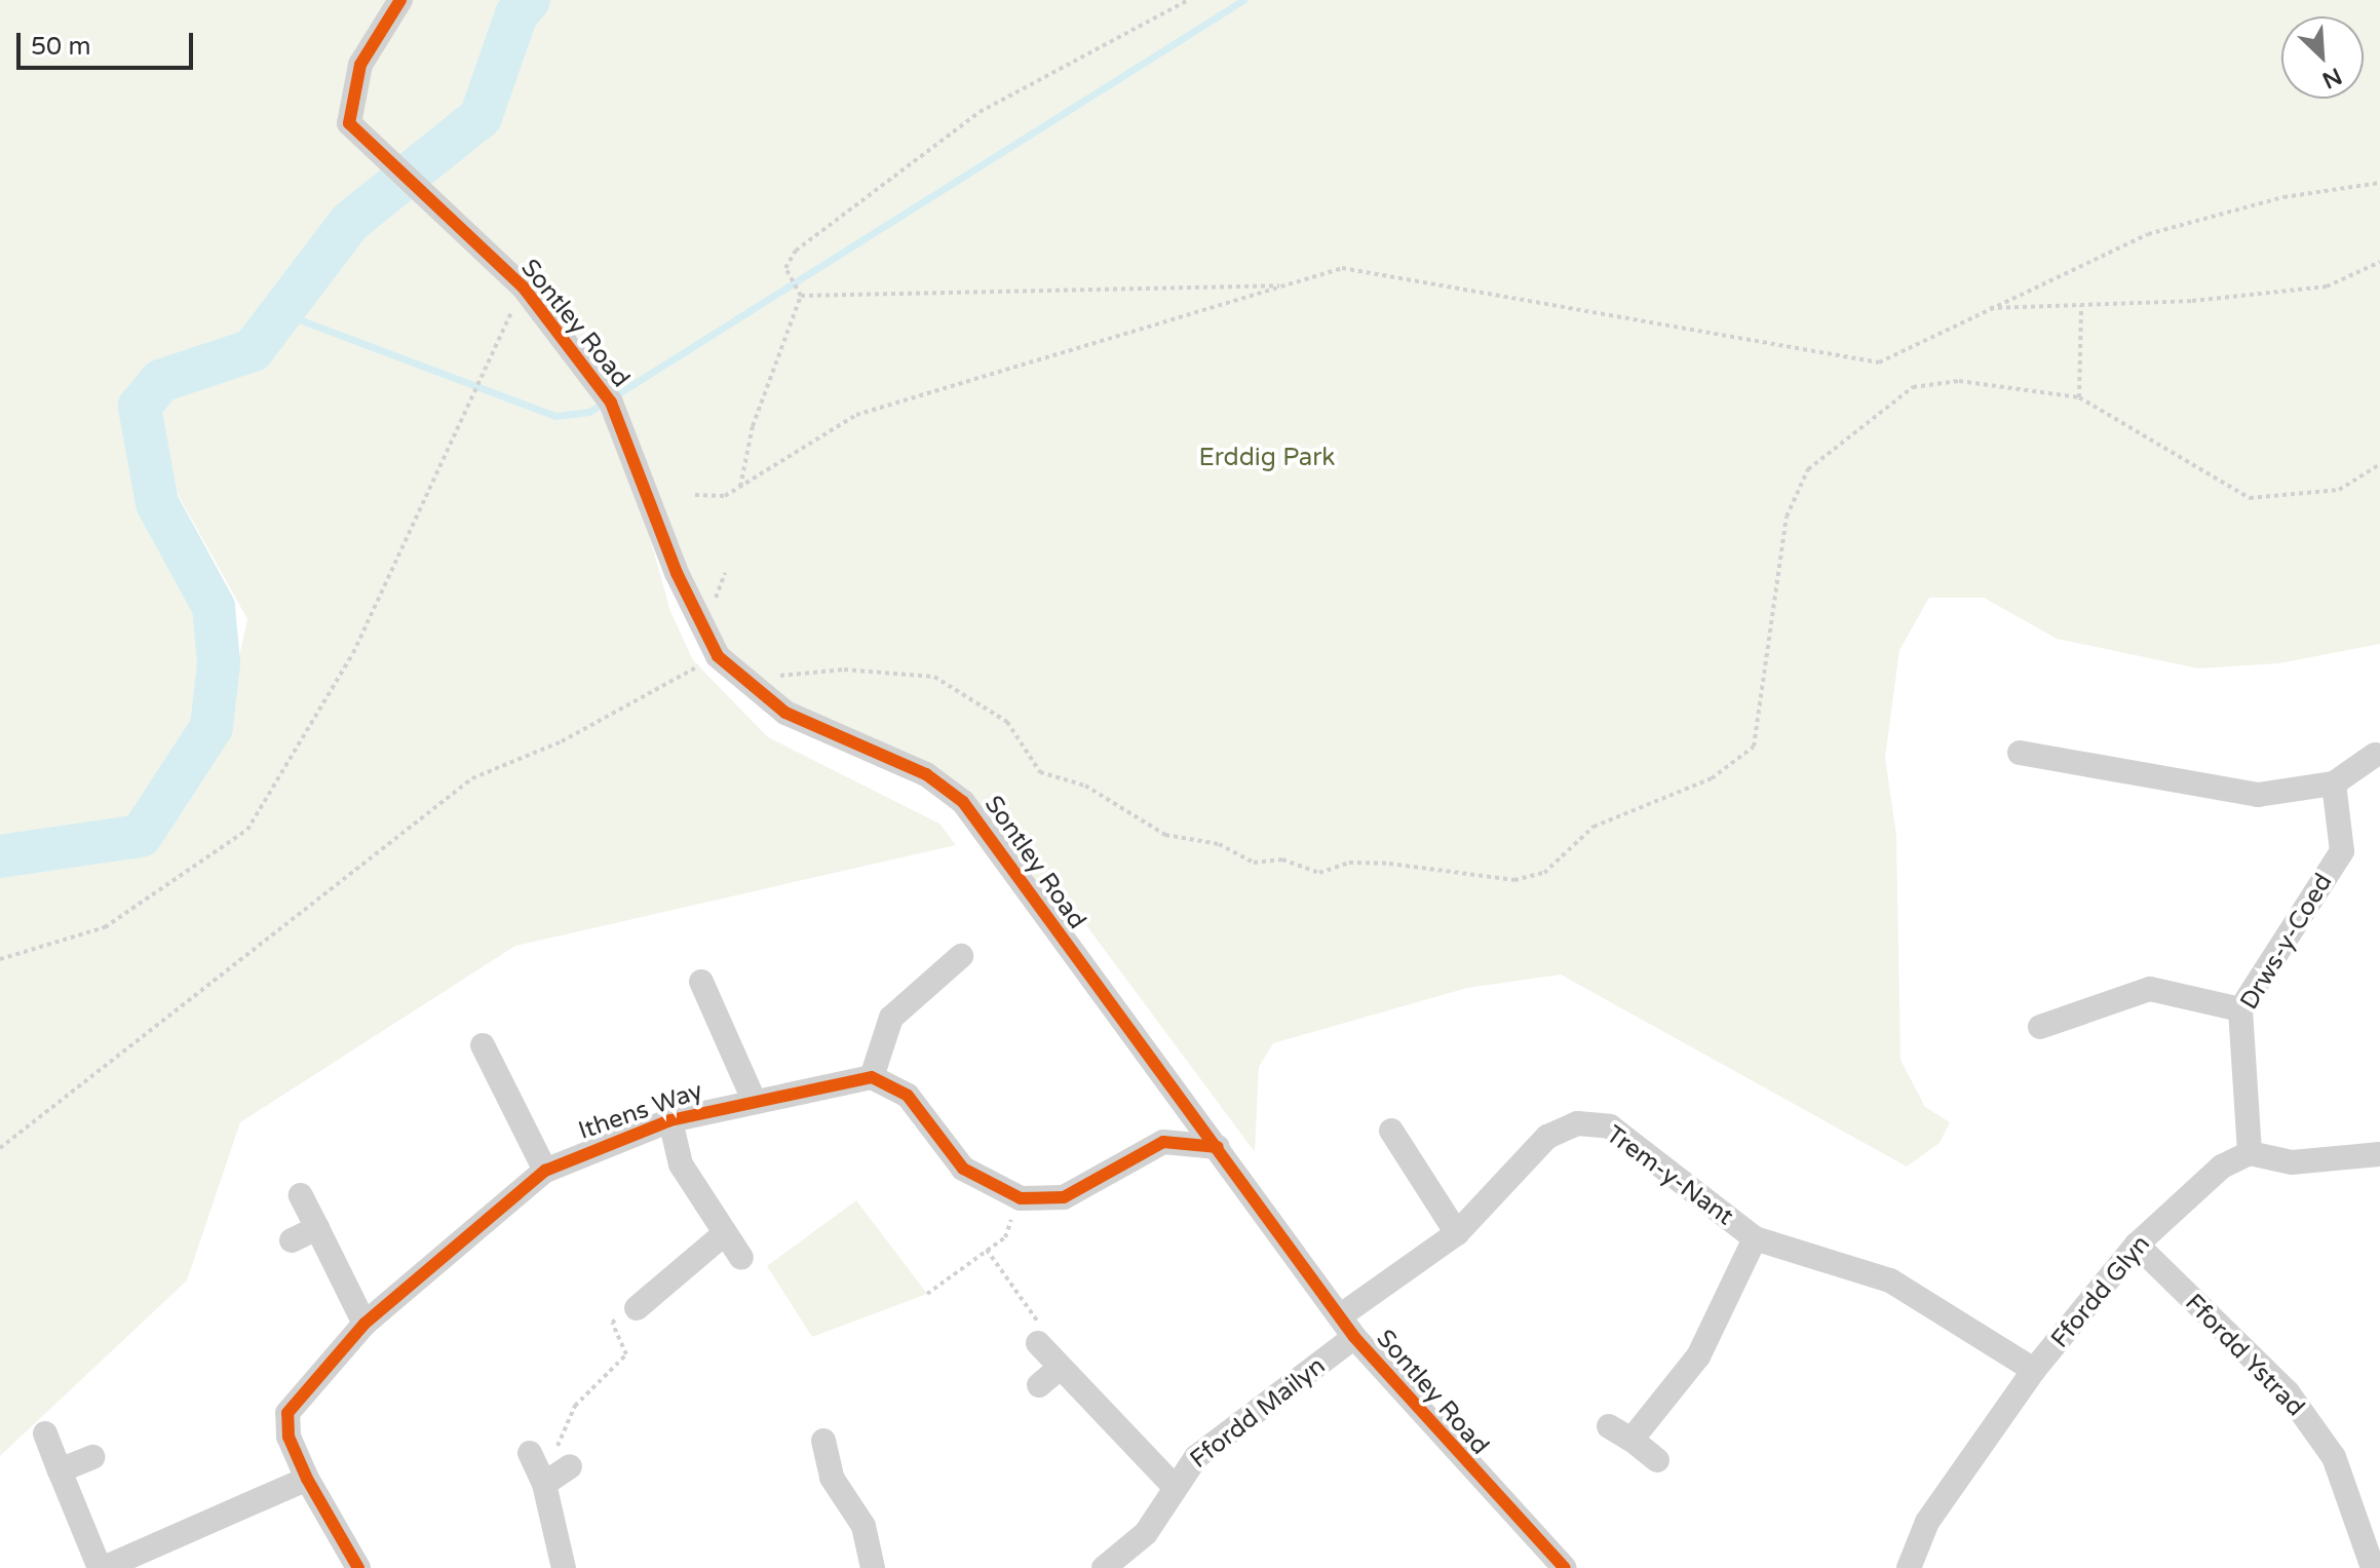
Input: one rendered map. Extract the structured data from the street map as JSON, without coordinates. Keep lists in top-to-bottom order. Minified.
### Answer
{"streets":{"street":["Sontley Road","Drws-y-Coed","Ithens Way","Trem-y-Nant","Ffordd Glyn","Ffordd Ystrad","Ffordd Mailyn"]},"crossings":[["Sontley Road","Trem-y-Nant"],["Sontley Road","Ffordd Mailyn"],["Drws-y-Coed","Ffordd Glyn"],["Trem-y-Nant","Ffordd Glyn"],["Trem-y-Nant","Ffordd Mailyn"],["Ffordd Glyn","Ffordd Ystrad"]],"parks":["Erddig Park"],"scale_bar":"50 m","north":"bottom right"}
